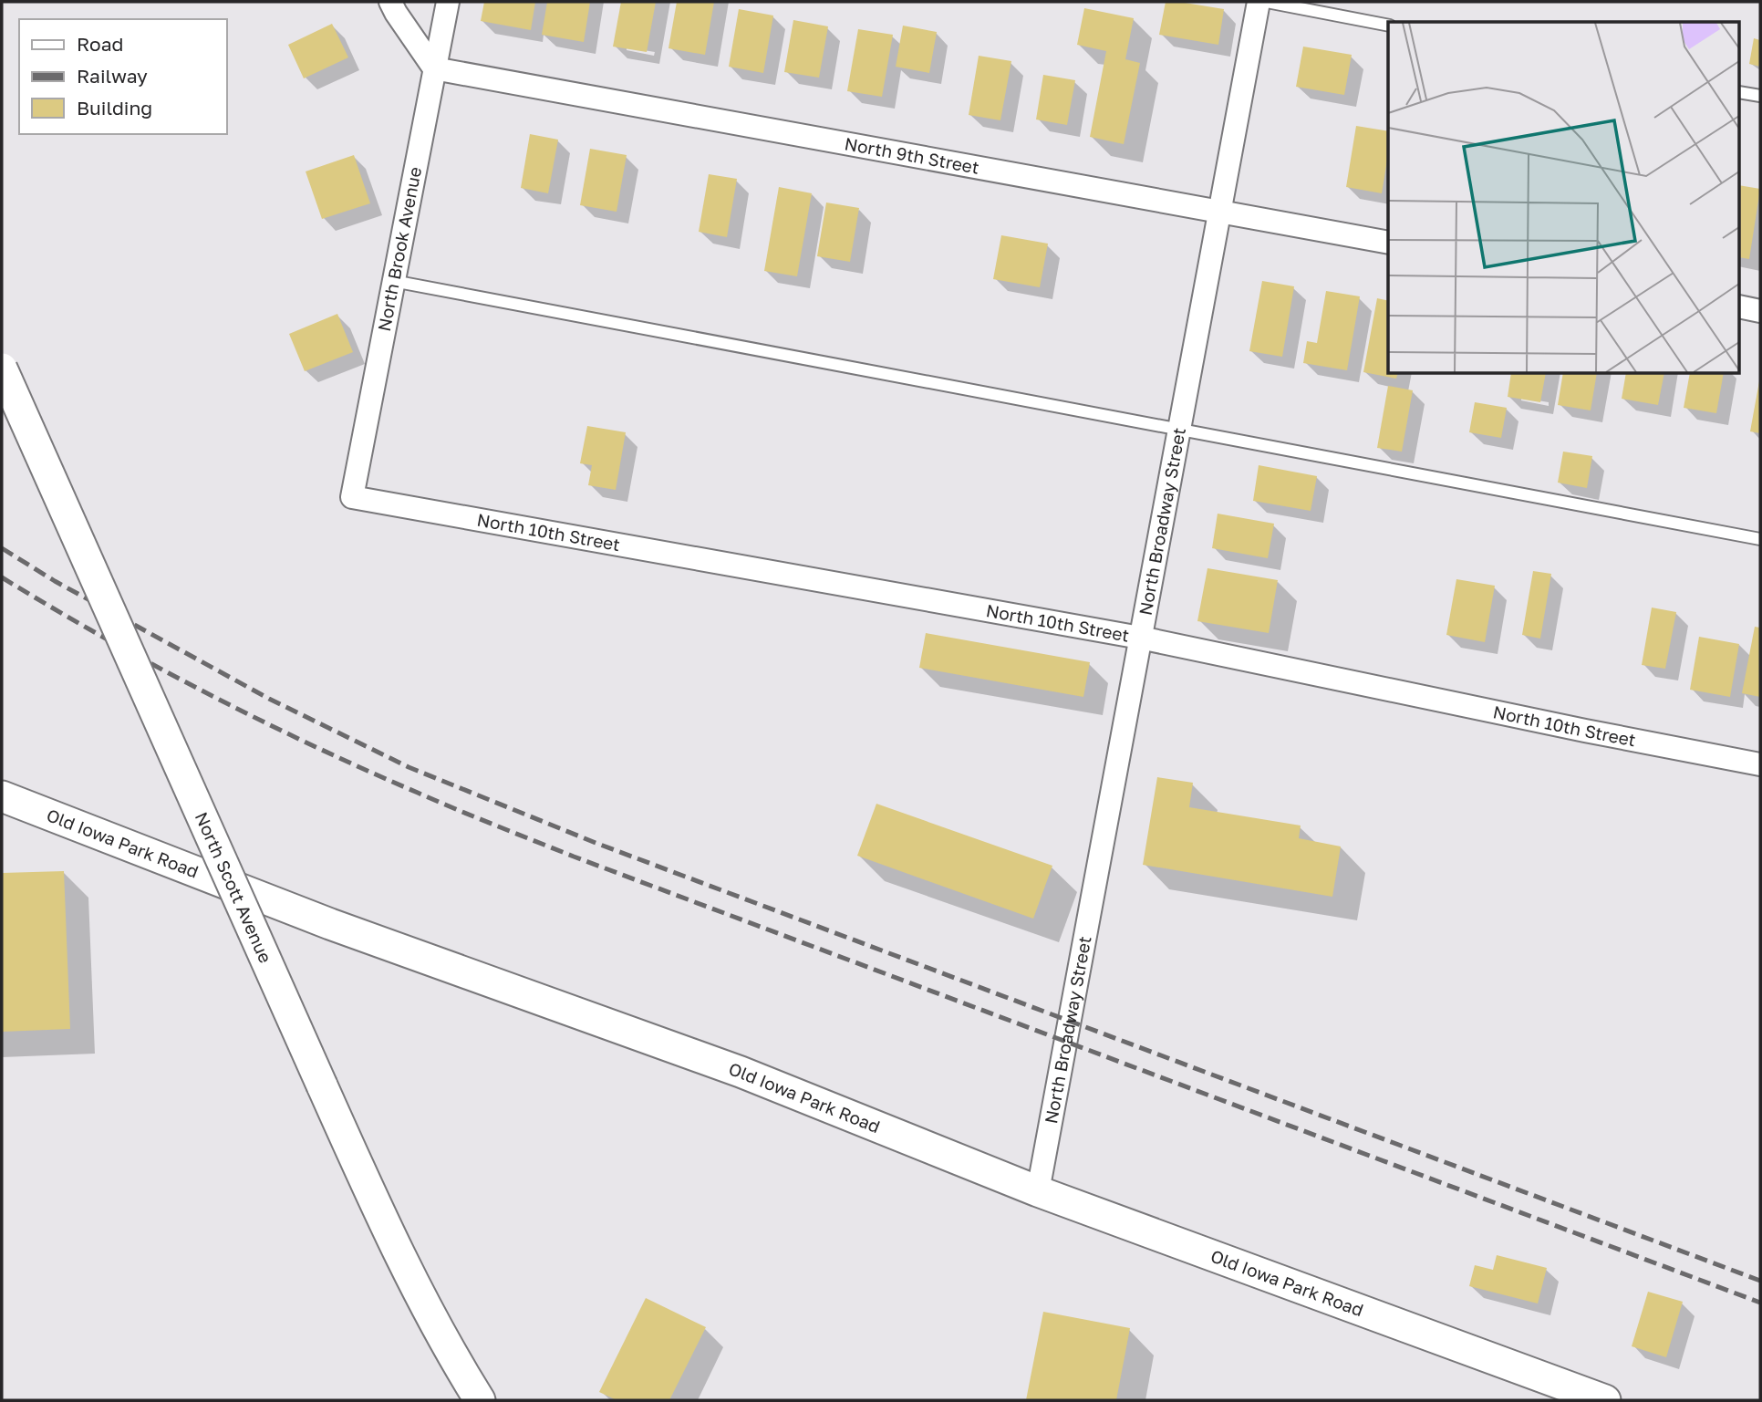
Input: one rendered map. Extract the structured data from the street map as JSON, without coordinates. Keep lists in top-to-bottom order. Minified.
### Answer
{"streets":{"street":["North 9th Street","North Brook Avenue","North Broadway Street","North 10th Street","Old Iowa Park Road","North Scott Avenue"]},"crossings":[["North 9th Street","North Brook Avenue"],["North 9th Street","North Broadway Street"],["North Brook Avenue","North 10th Street"],["North Broadway Street","North 10th Street"],["North Broadway Street","Old Iowa Park Road"]],"legend":["Road","Railway","Building"]}
